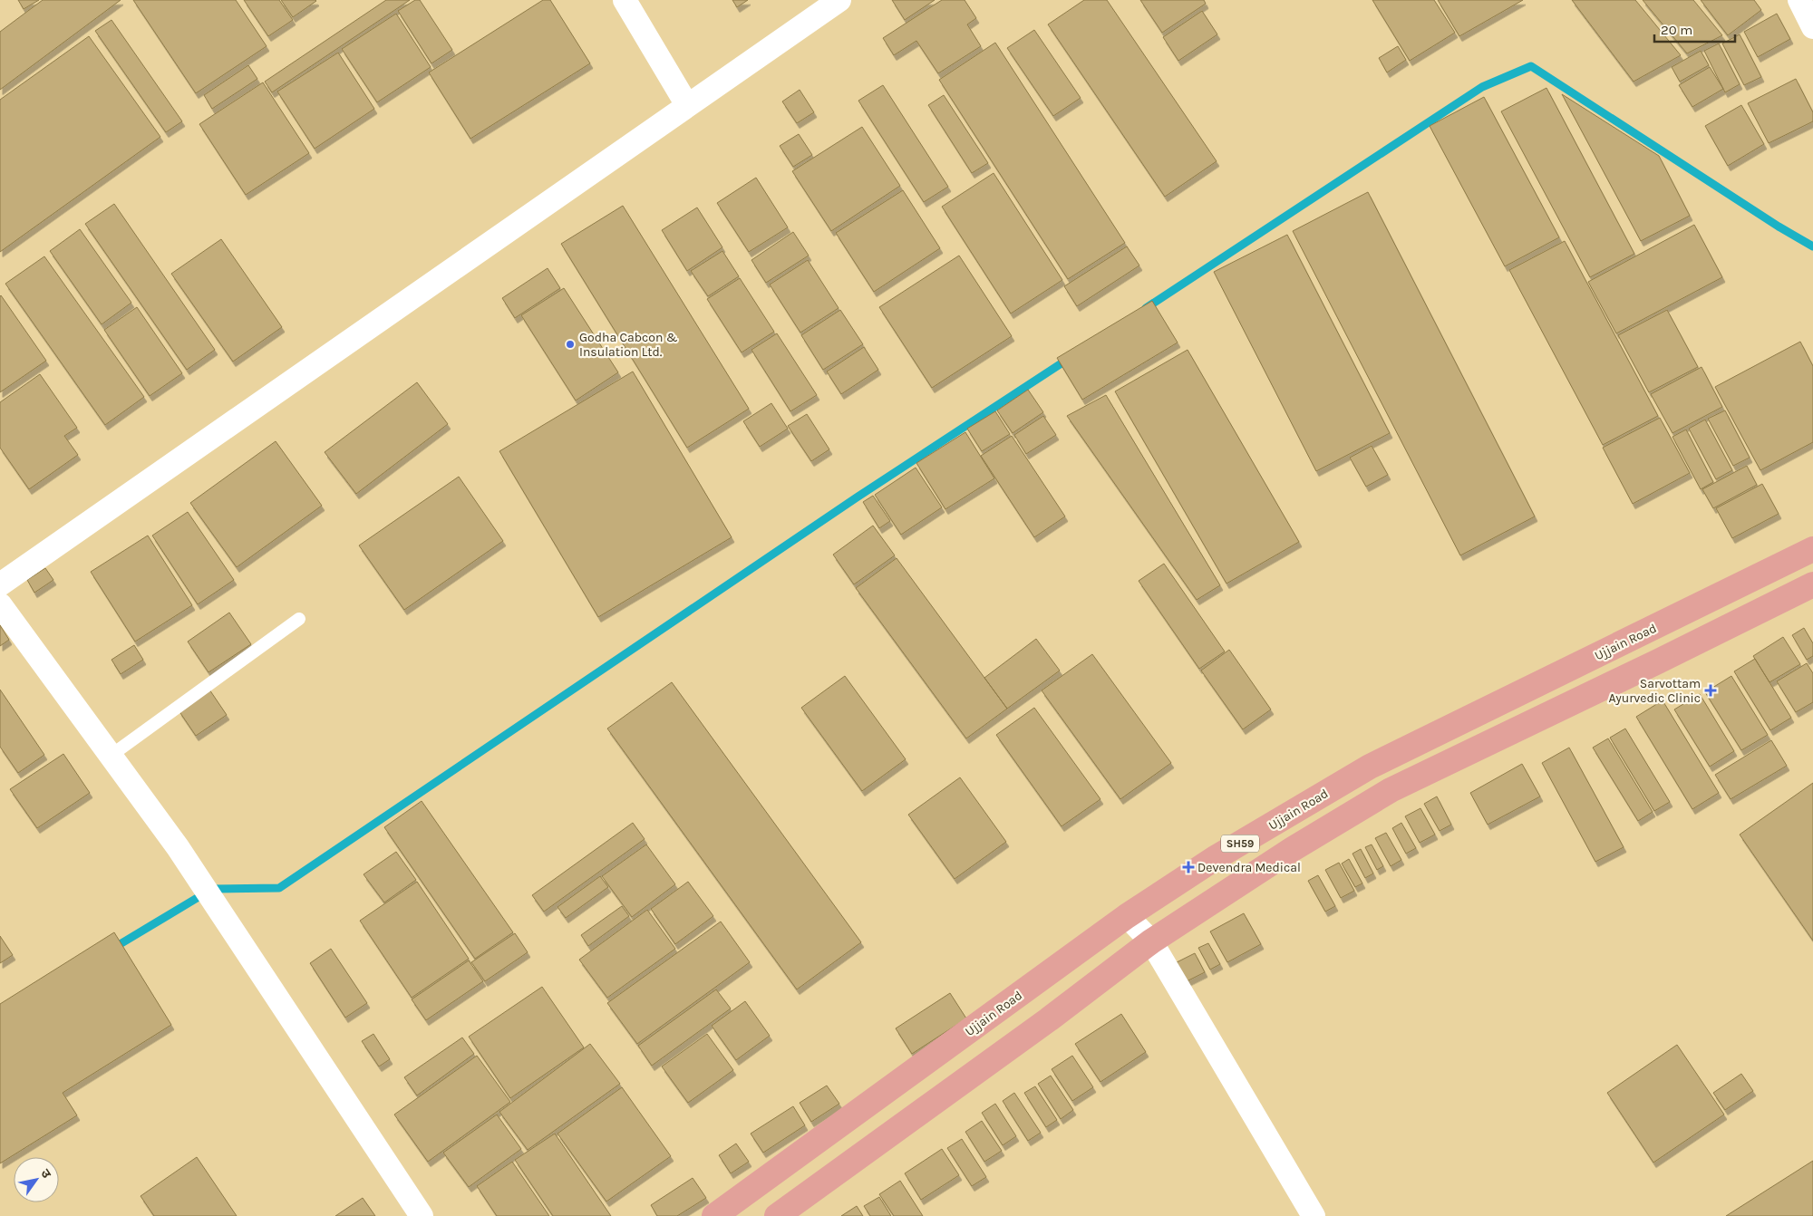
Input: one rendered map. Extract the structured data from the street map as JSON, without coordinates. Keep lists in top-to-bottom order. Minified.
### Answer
{"streets":{"main road":["Ujjain Road","SH59"]},"places":{"other":["Godha Cabcon & Insulation Ltd."],"health":["Sarvottam Ayurvedic Clinic","Devendra Medical"]},"scale_bar":"20 m","north":"top right"}
